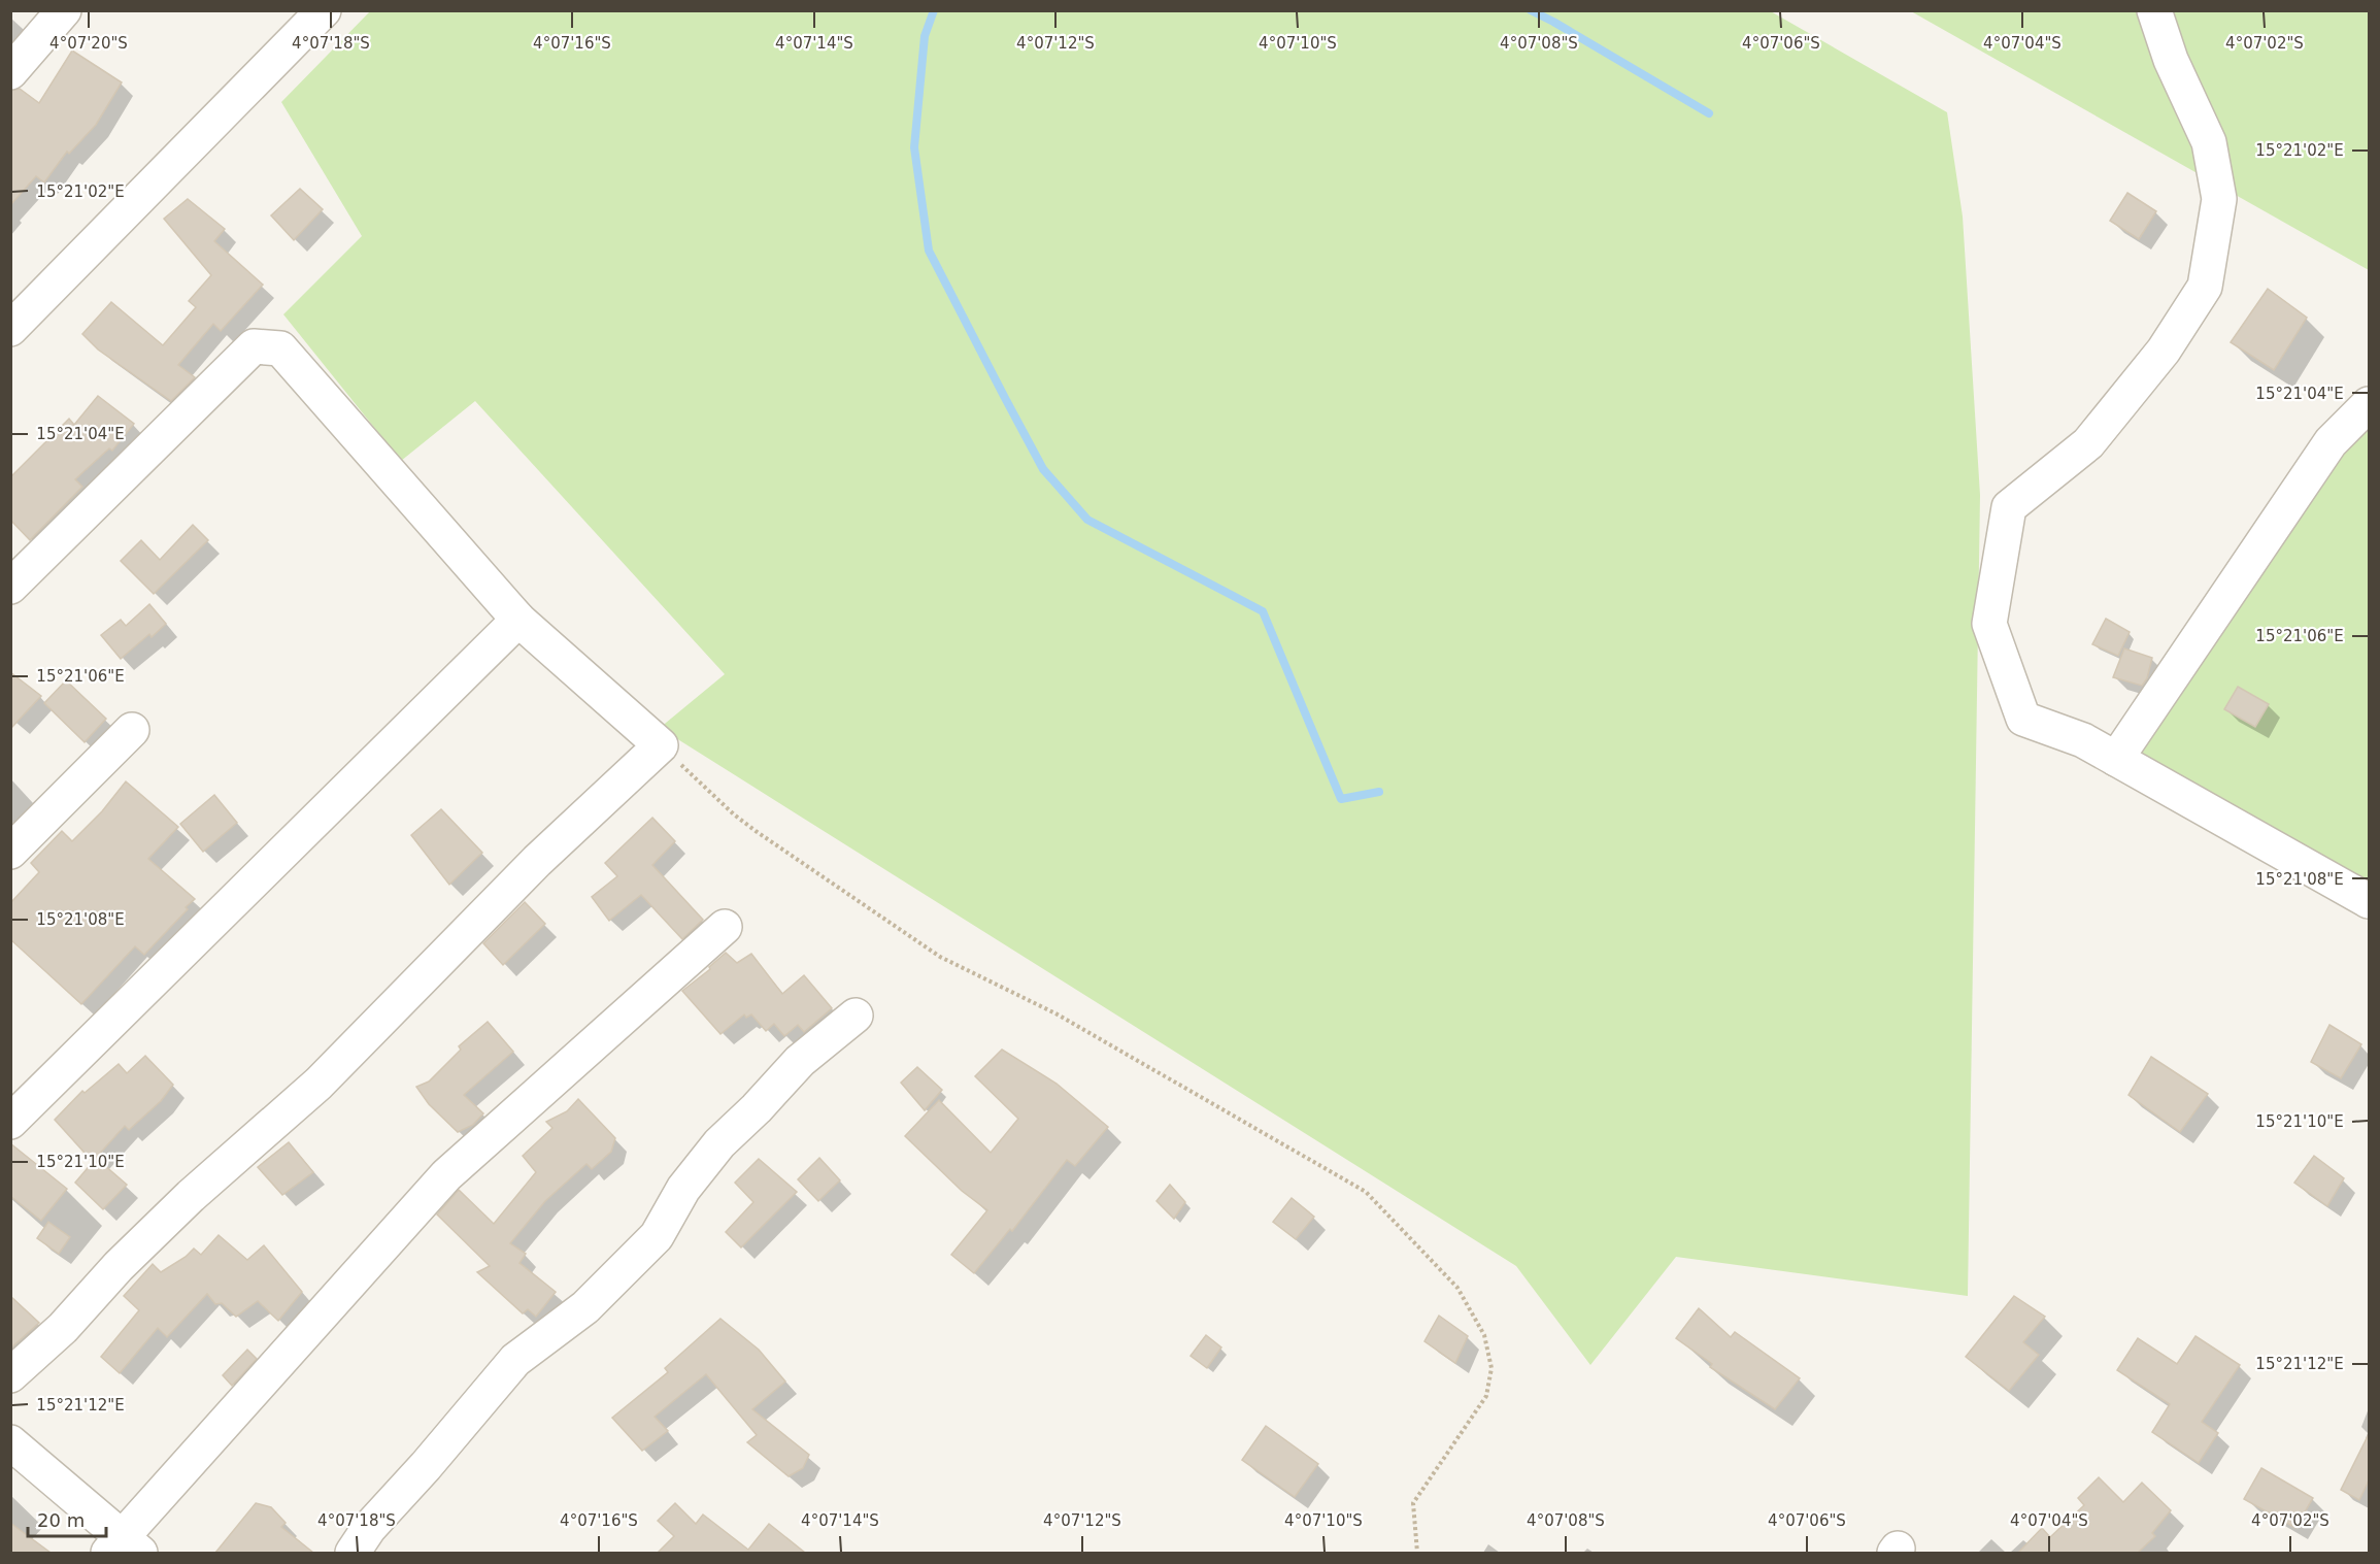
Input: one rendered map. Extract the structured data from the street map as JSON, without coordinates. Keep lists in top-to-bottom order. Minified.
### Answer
{"scale_bar":"20 m","coordinates":["4°07'20\"S","4°07'18\"S","4°07'16\"S","4°07'14\"S","4°07'12\"S","4°07'10\"S","4°07'08\"S","4°07'06\"S","4°07'04\"S","4°07'02\"S","15°21'02\"E","15°21'04\"E","15°21'06\"E","15°21'08\"E","15°21'10\"E","15°21'12\"E"]}
